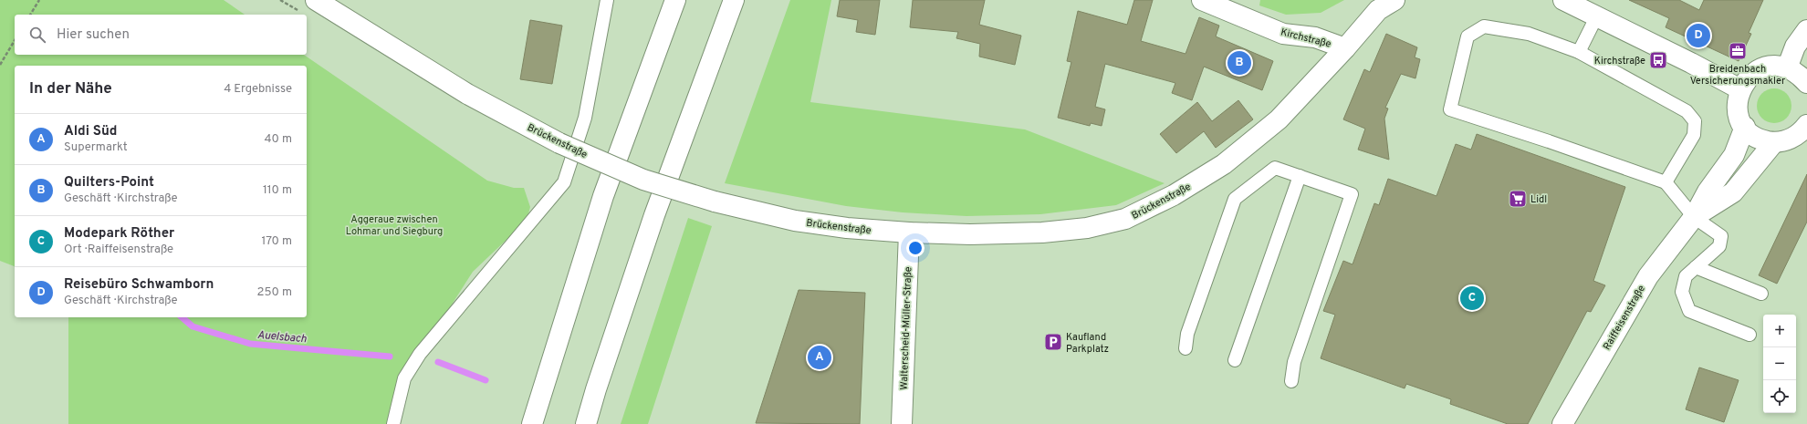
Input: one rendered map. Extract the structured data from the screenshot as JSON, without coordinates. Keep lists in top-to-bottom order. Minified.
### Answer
{"streets":{"main road":["Kirchstraße","Brückenstraße","Raiffeisenstraße","Walterscheid-Müller-Straße"]},"crossings":[["Kirchstraße","Brückenstraße"],["Brückenstraße","Walterscheid-Müller-Straße"]],"water":["Auelsbach"],"parks":["Aggeraue zwischen Lohmar und Siegburg"],"places":{"office":["Breidenbach Versicherungsmakler"],"bus stop":["Kirchstraße"],"supermarket":["Lidl"],"parking":["Kaufland Parkplatz"]},"page":{"search":"Hier suchen","pins":["D","B","C","A"],"heading":["In der Nähe","4 Ergebnisse"],"list":[{"mark":"A","name":"Aldi Süd","note":"Supermarkt","value":"40 m"},{"mark":"B","name":"Quilters-Point","note":"Geschäft · Kirchstraße","value":"110 m"},{"mark":"C","name":"Modepark Röther","note":"Ort · Raiffeisenstraße","value":"170 m"},{"mark":"D","name":"Reisebüro Schwamborn","note":"Geschäft · Kirchstraße","value":"250 m"}],"map_buttons":["+","−"]}}
